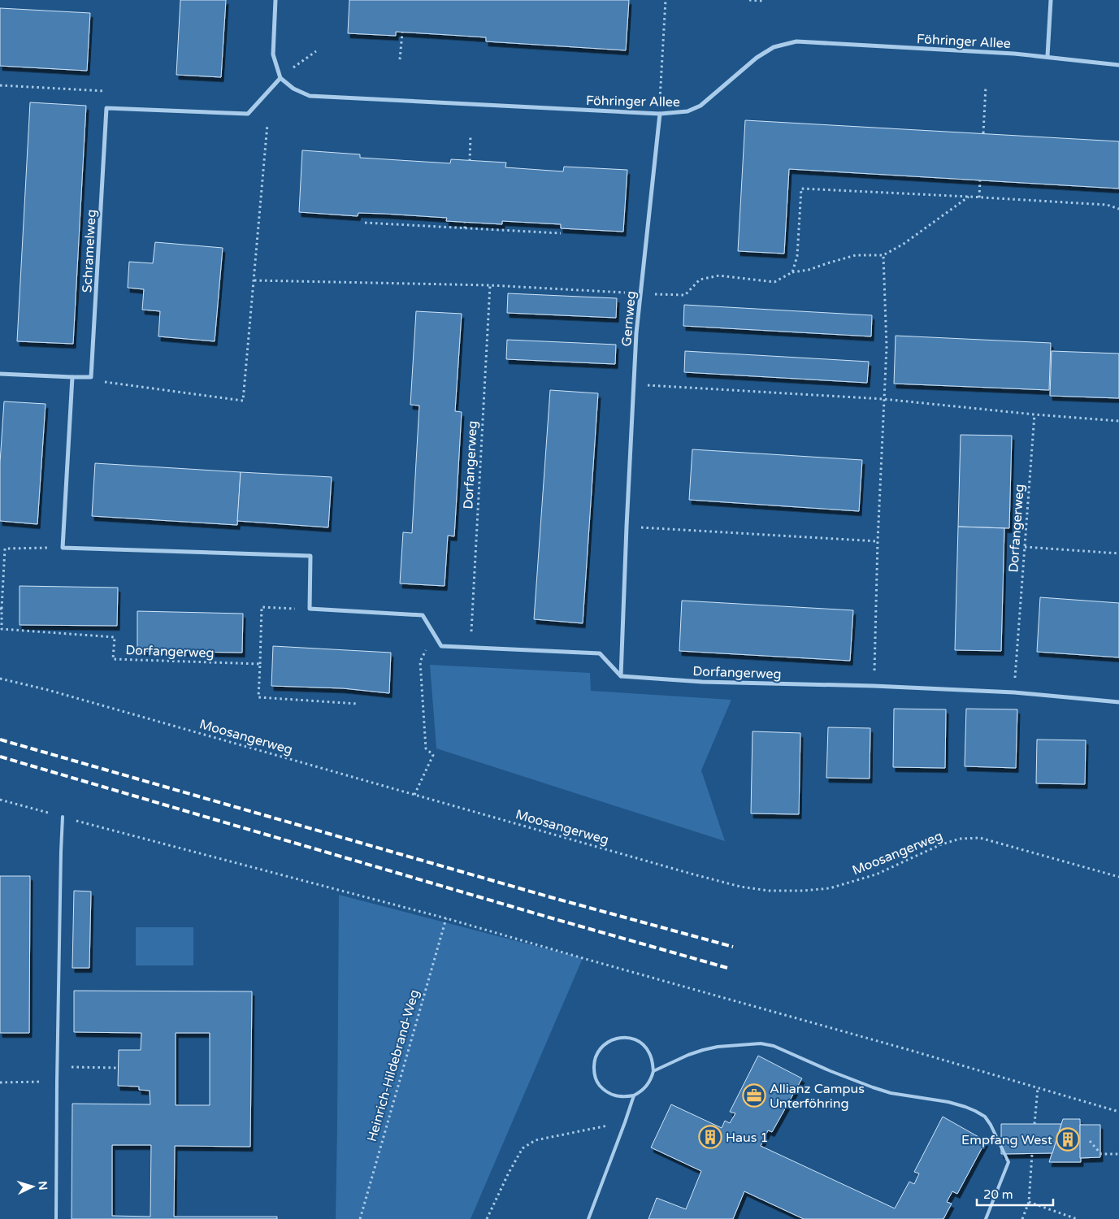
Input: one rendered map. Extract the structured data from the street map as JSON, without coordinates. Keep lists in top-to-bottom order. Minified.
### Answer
{"streets":{"street":["Föhringer Allee","Schramelweg","Gernweg","Dorfangerweg"],"path":["Moosangerweg","Heinrich-Hildebrand-Weg"]},"crossings":[["Föhringer Allee","Gernweg"],["Gernweg","Dorfangerweg"]],"places":{"office":["Allianz Campus Unterföhring"],"building":["Haus 1","Empfang West"]},"scale_bar":"20 m","north":"right"}
